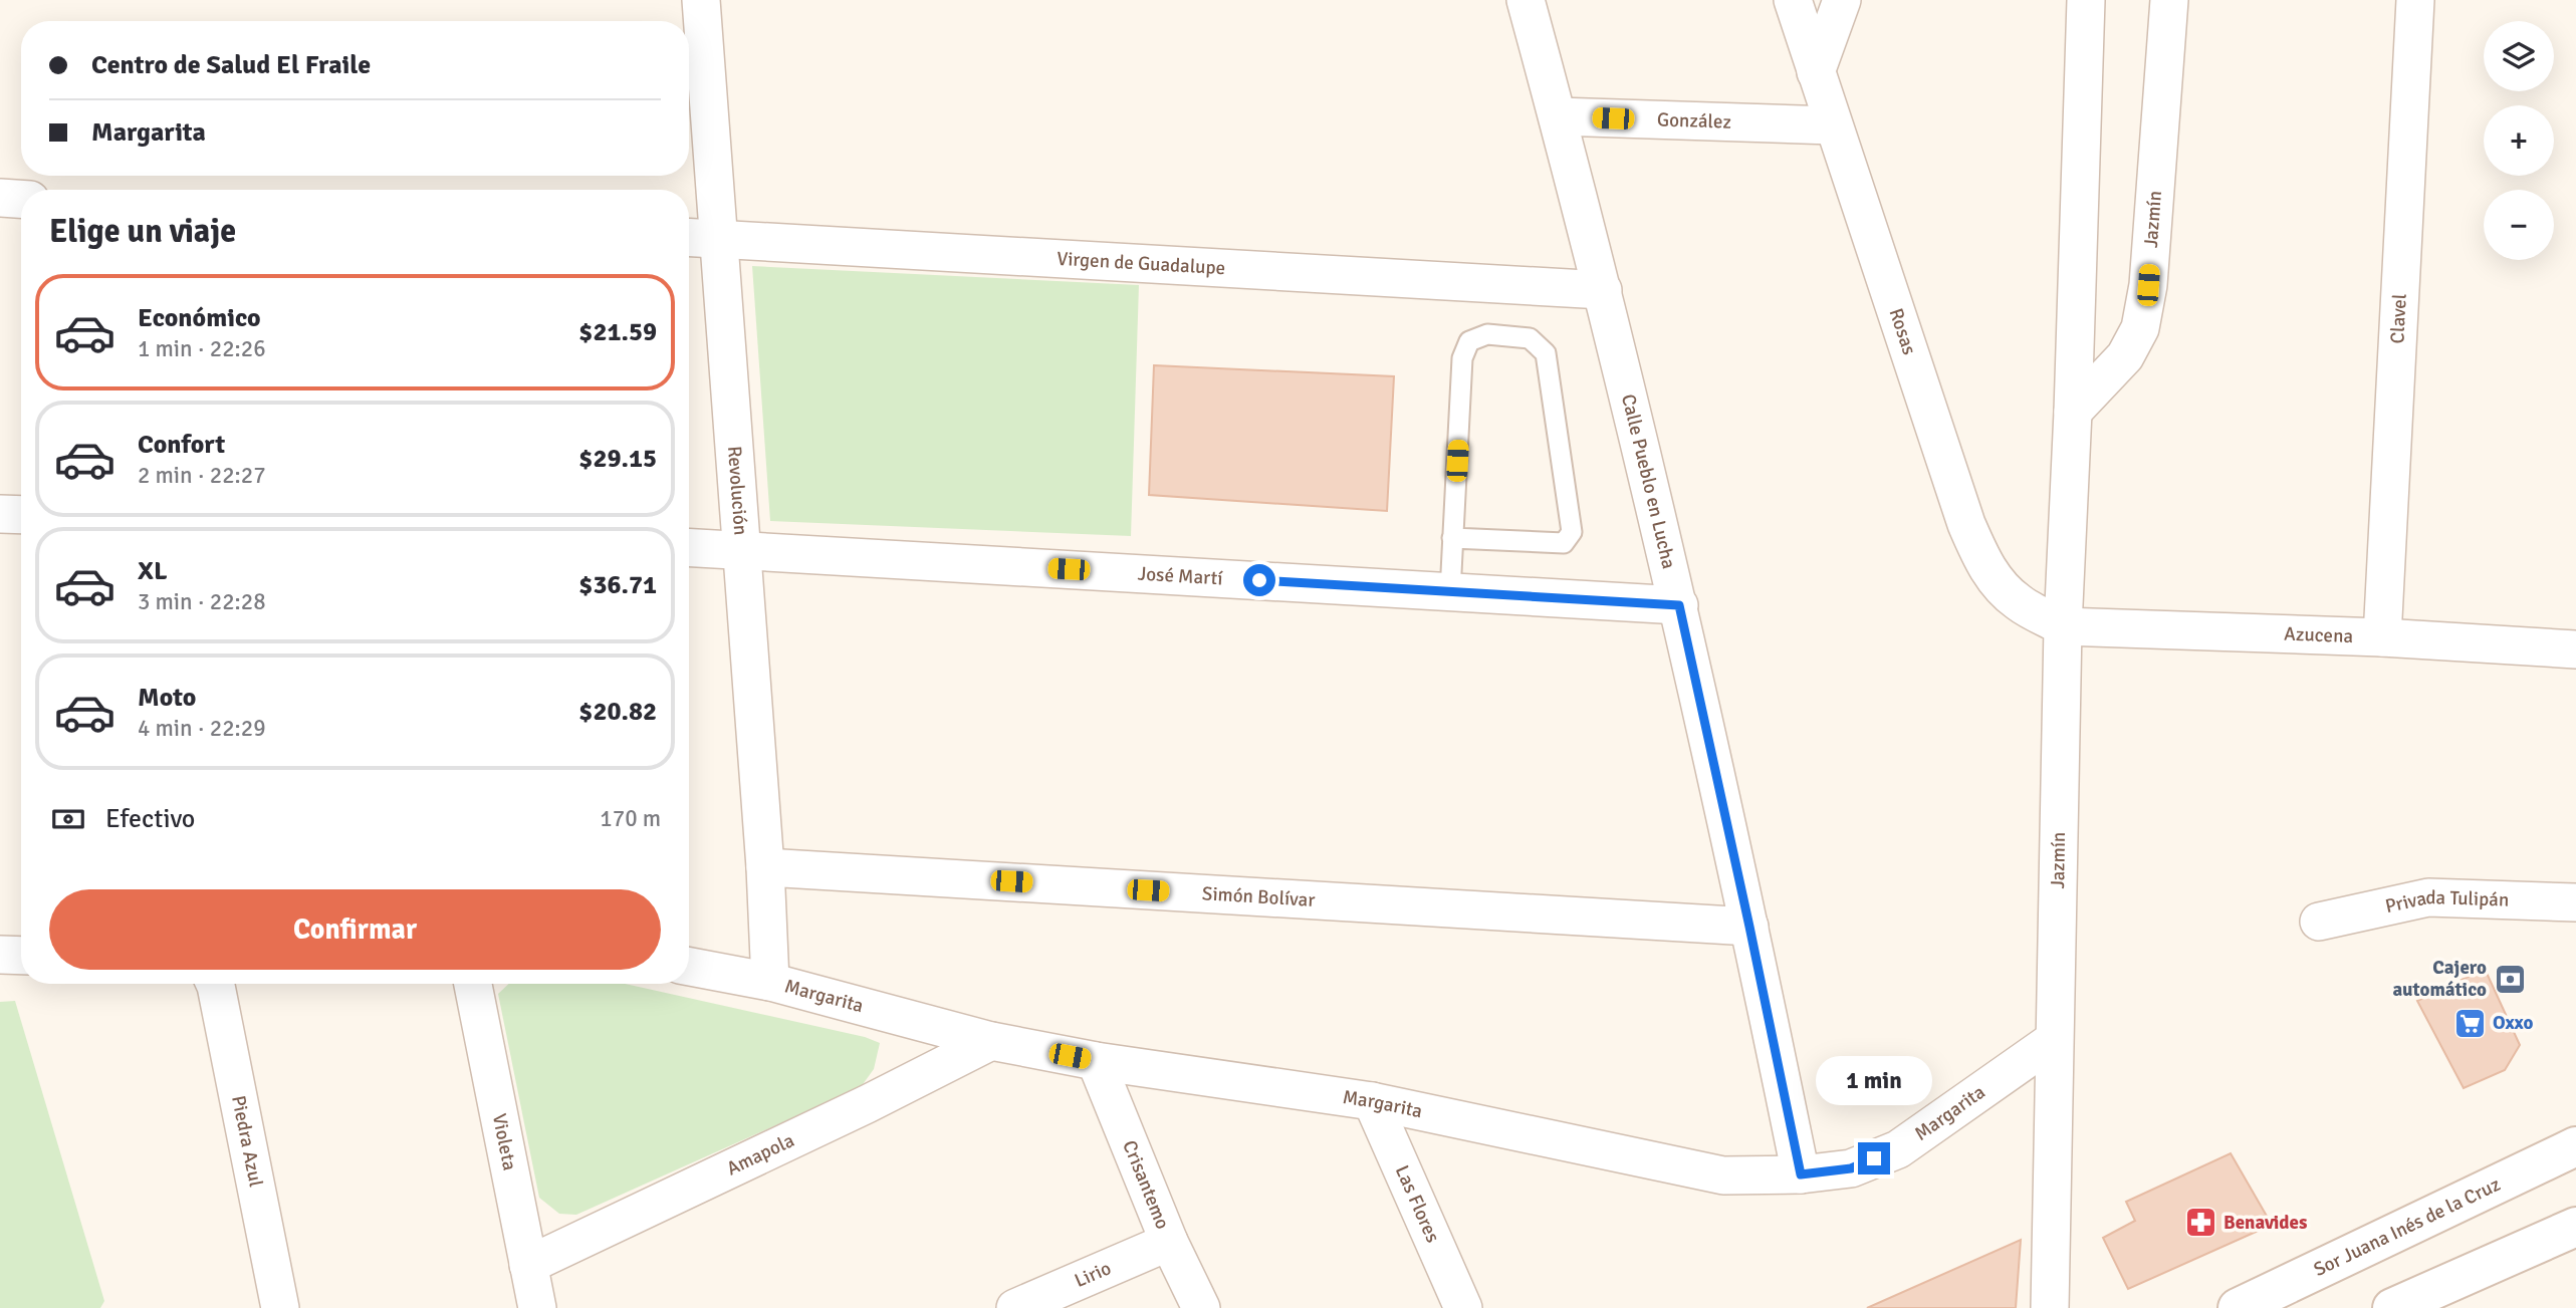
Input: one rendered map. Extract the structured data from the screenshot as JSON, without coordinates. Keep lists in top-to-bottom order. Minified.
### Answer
{"streets":{"main road":["Sor Juana Inés de la Cruz"],"street":["González","Jazmín","Virgen de Guadalupe","Clavel","Rosas","Calle Pueblo en Lucha","Revolución","José Martí","Azucena","Simón Bolívar","Privada Tulipán","Margarita","Piedra Azul","Violeta","Amapola","Crisantemo","Las Flores","Lirio"]},"crossings":[["González","Rosas"],["González","Calle Pueblo en Lucha"],["Jazmín","Rosas"],["Jazmín","Azucena"],["Jazmín","Margarita"],["Virgen de Guadalupe","Calle Pueblo en Lucha"],["Virgen de Guadalupe","Revolución"],["Clavel","Azucena"],["Rosas","Azucena"],["Calle Pueblo en Lucha","José Martí"],["Calle Pueblo en Lucha","Simón Bolívar"],["Calle Pueblo en Lucha","Margarita"],["Revolución","José Martí"],["Revolución","Simón Bolívar"],["Revolución","Margarita"],["Margarita","Amapola"],["Margarita","Crisantemo"],["Margarita","Las Flores"],["Violeta","Amapola"],["Crisantemo","Lirio"]],"places":{"bank":["Cajero automático"],"supermarket":["Oxxo"],"pharmacy":["Benavides"]},"page":{"map_buttons":["+","−"],"banner":["Centro de Salud El Fraile","Margarita"],"heading":"Elige un viaje","list":[{"name":"Económico","note":"1 min · 22:26","value":"$21.59"},{"name":"Confort","note":"2 min · 22:27","value":"$29.15"},{"name":"XL","note":"3 min · 22:28","value":"$36.71"},{"name":"Moto","note":"4 min · 22:29","value":"$20.82"}],"pay":["Efectivo","170 m"],"buttons":"Confirmar","bubble":"1 min"}}
